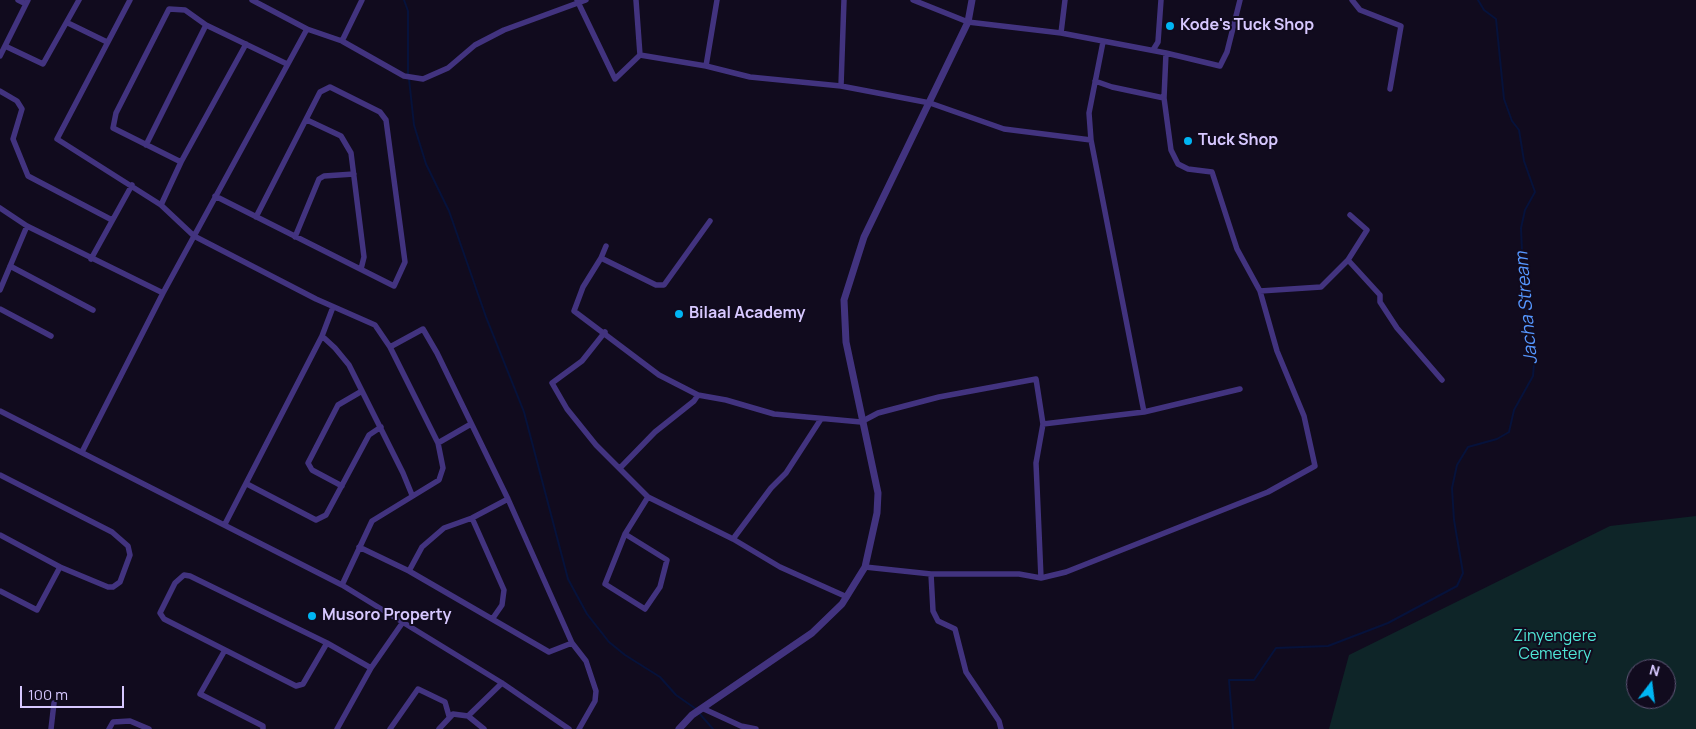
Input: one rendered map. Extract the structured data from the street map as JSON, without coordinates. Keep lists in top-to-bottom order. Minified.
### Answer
{"water":["Jacha Stream"],"parks":["Zinyengere Cemetery"],"places":["Kode's Tuck Shop","Tuck Shop","Bilaal Academy","Musoro Property"],"scale_bar":"100 m","north":"top"}
